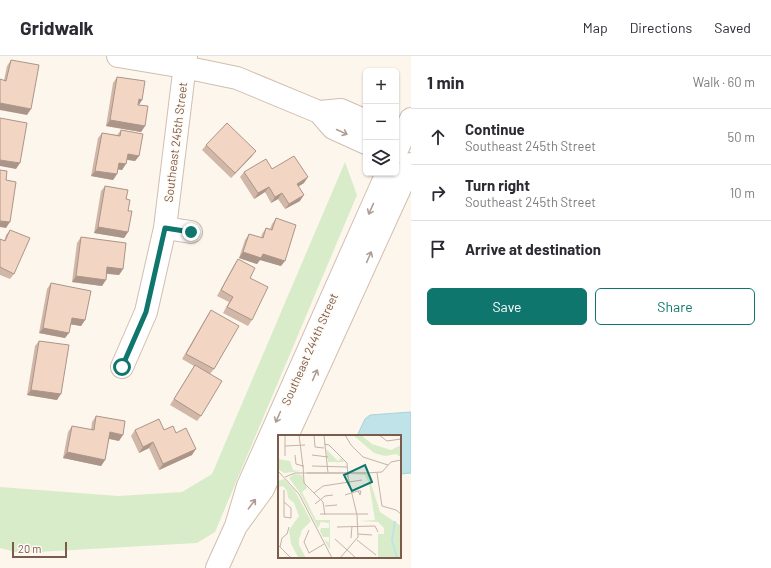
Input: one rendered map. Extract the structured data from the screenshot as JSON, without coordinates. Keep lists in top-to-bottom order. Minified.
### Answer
{"streets":{"street":["Southeast 245th Street","Southeast 244th Street"]},"scale_bar":"20 m","page":{"header":"Gridwalk","nav":["Map","Directions","Saved"],"heading":["1 min","Walk · 60 m"],"map_buttons":["+","−"],"list":[["Continue","Southeast 245th Street","50 m"],["Turn right","Southeast 245th Street","10 m"],"Arrive at destination"],"buttons":["Save","Share"],"scale":"20 m"}}
